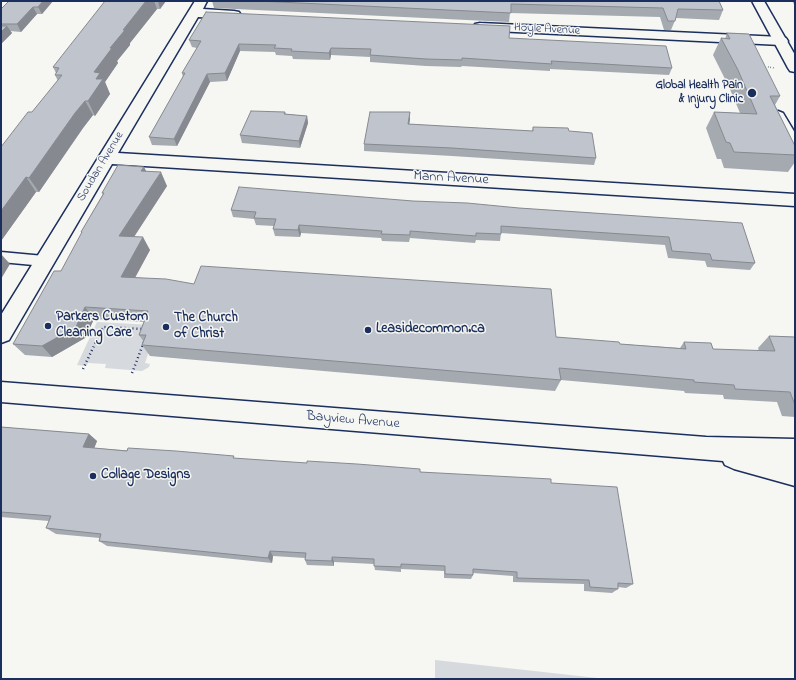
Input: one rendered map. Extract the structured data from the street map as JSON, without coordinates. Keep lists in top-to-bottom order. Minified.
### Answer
{"streets":{"street":["Hoyle Avenue","Soudan Avenue","Mann Avenue","Bayview Avenue"]},"crossings":[["Soudan Avenue","Mann Avenue"]],"places":["Global Health Pain & Injury Clinic","Parkers Custom Cleaning Care","The Church of Christ","Leasidecommon.ca","Collage Designs"]}
